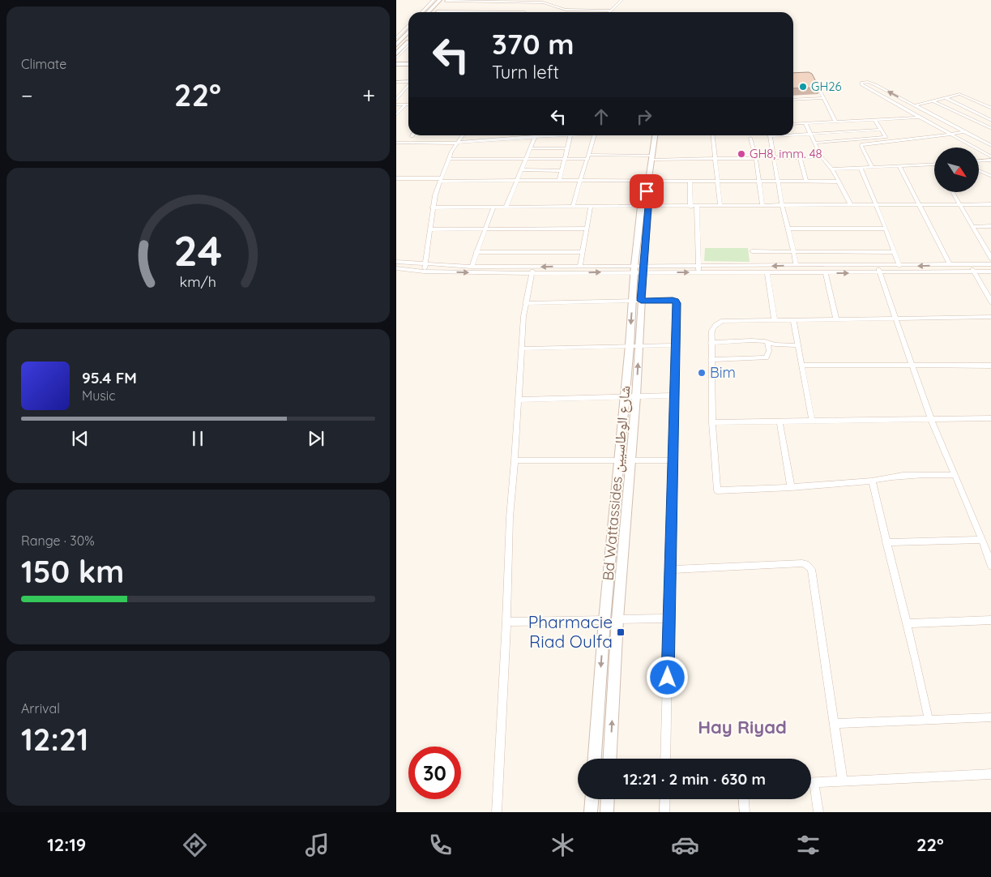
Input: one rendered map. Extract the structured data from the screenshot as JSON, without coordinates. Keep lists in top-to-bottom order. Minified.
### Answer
{"streets":{"street":["Bd Wattassides شارع الوطاسيين"]},"districts":["Hay Riyad"],"places":{"other":["GH26","GH8, imm. 48","Bim"],"transit":["Pharmacie Riad Oulfa"]},"north":"bottom right","page":{"tile":["Climate",["Range · 30%","150 km"],["Arrival","12:21"]],"turn":["370 m","Turn left"],"heat":["−","22°","+"],"song":["95.4 FM","Music"],"limit":"30","trip":"12:21 · 2 min · 630 m","tabs":["12:19","22°"],"gauge":["24","km/h"]}}
